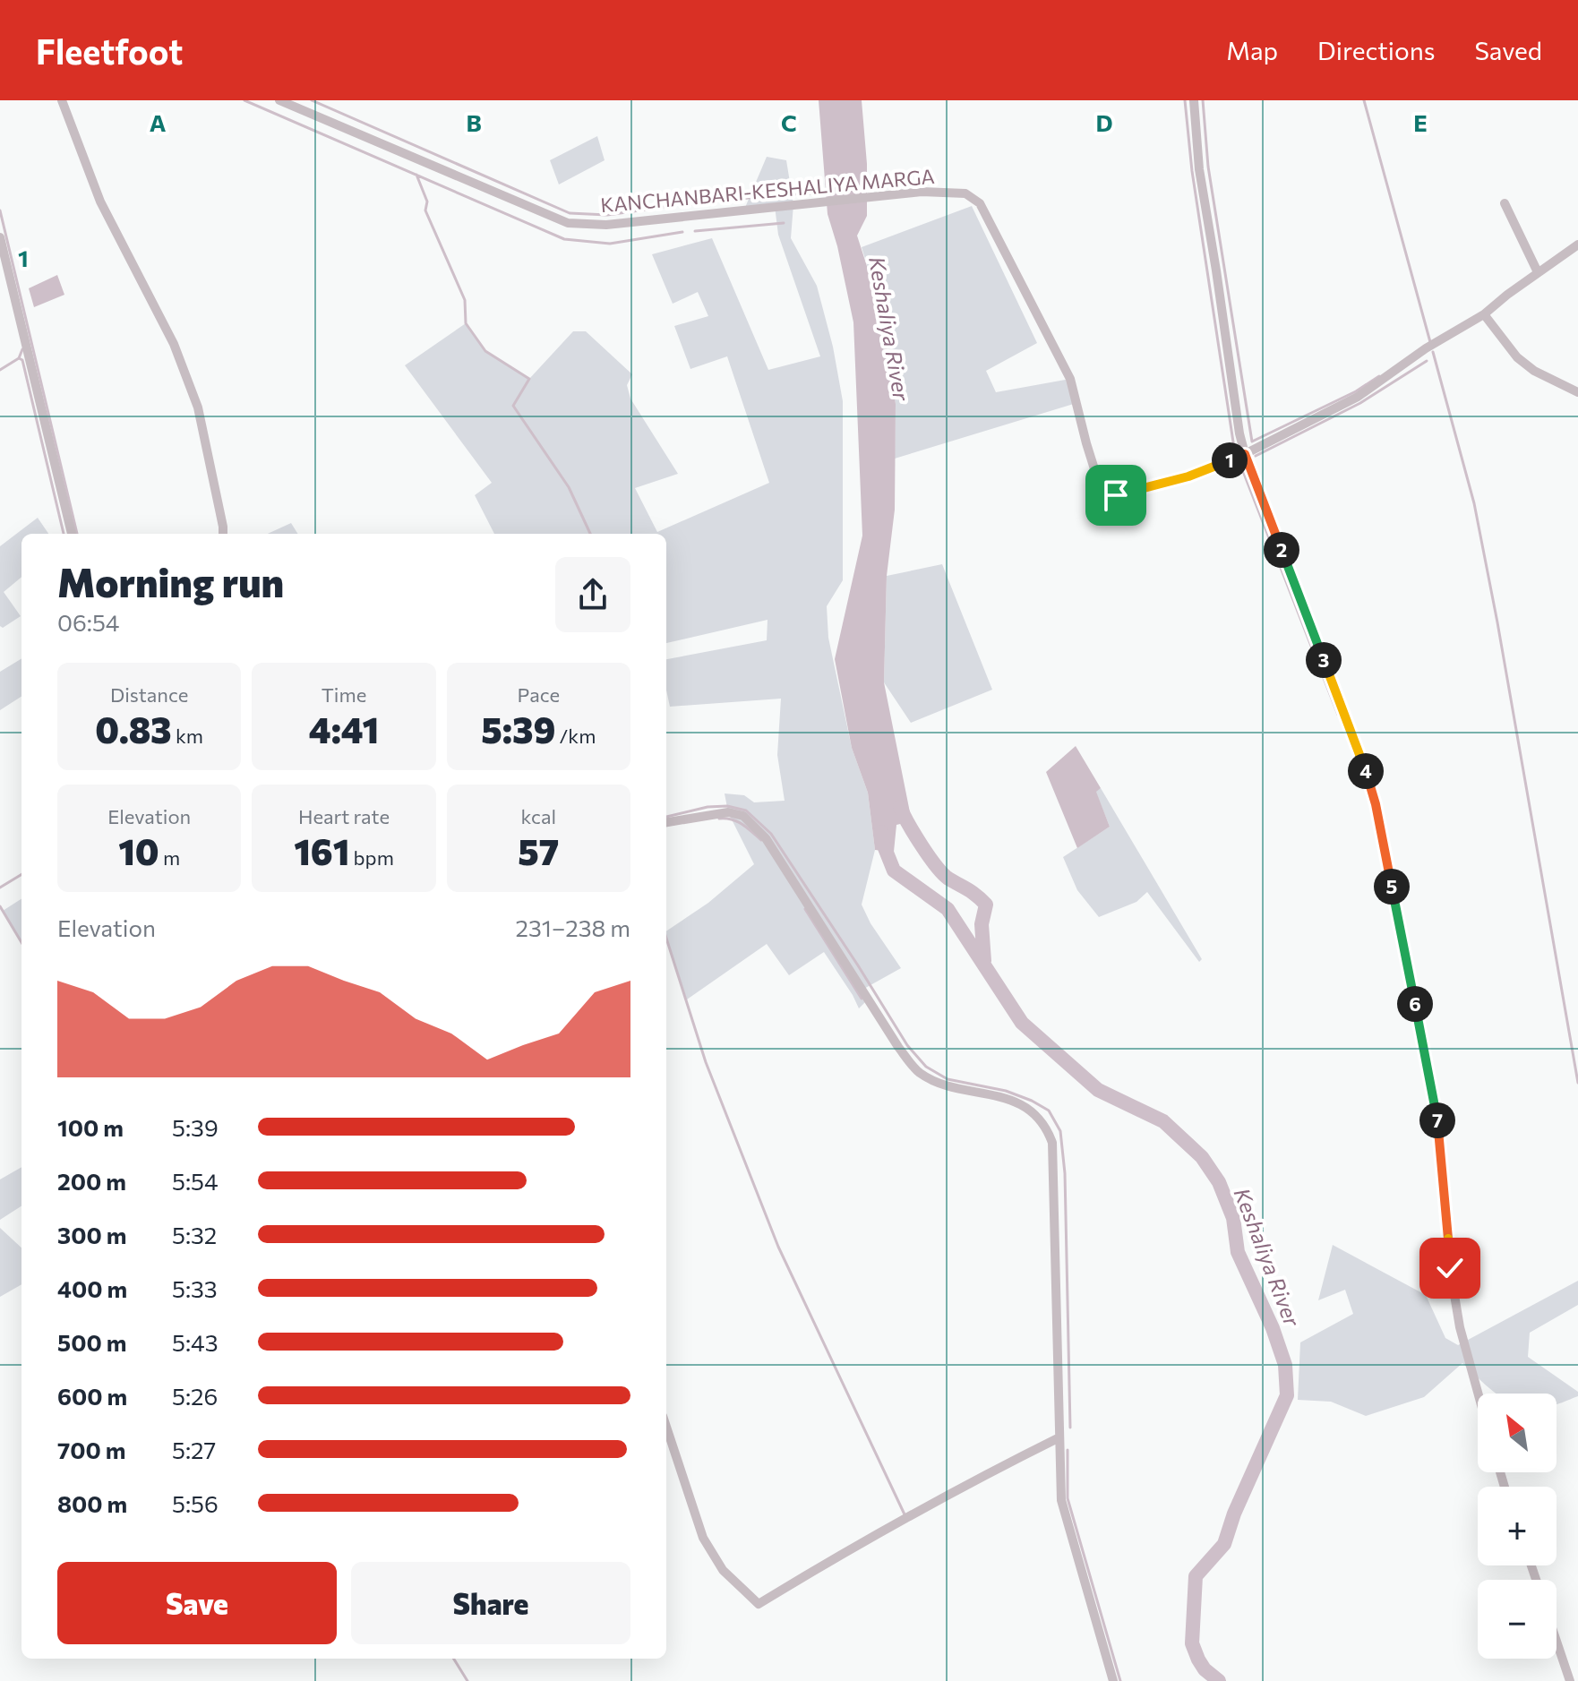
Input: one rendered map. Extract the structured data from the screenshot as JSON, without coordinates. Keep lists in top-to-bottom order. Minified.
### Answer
{"streets":{"street":["KANCHANBARI-KESHALIYA MARGA"]},"water":["Keshaliya River"],"north":"top left","page":{"header":"Fleetfoot","nav":["Map","Directions","Saved"],"pins":["1","2","3","4","5","6","7"],"heading":["Morning run","06:54"],"stats":[["Distance","0.83 km"],["Time","4:41"],["Pace","5:39 /km"],["Elevation","10 m"],["Heart rate","161 bpm"],["kcal","57"]],"chart":["Elevation","231–238 m"],"list":[{"name":"100 m","note":"5:39"},{"name":"200 m","note":"5:54"},{"name":"300 m","note":"5:32"},{"name":"400 m","note":"5:33"},{"name":"500 m","note":"5:43"},{"name":"600 m","note":"5:26"},{"name":"700 m","note":"5:27"},{"name":"800 m","note":"5:56"}],"map_buttons":["+","−"],"buttons":["Save","Share"]},"grid":{"columns":["A","B","C","D","E"],"rows":["1"]}}
